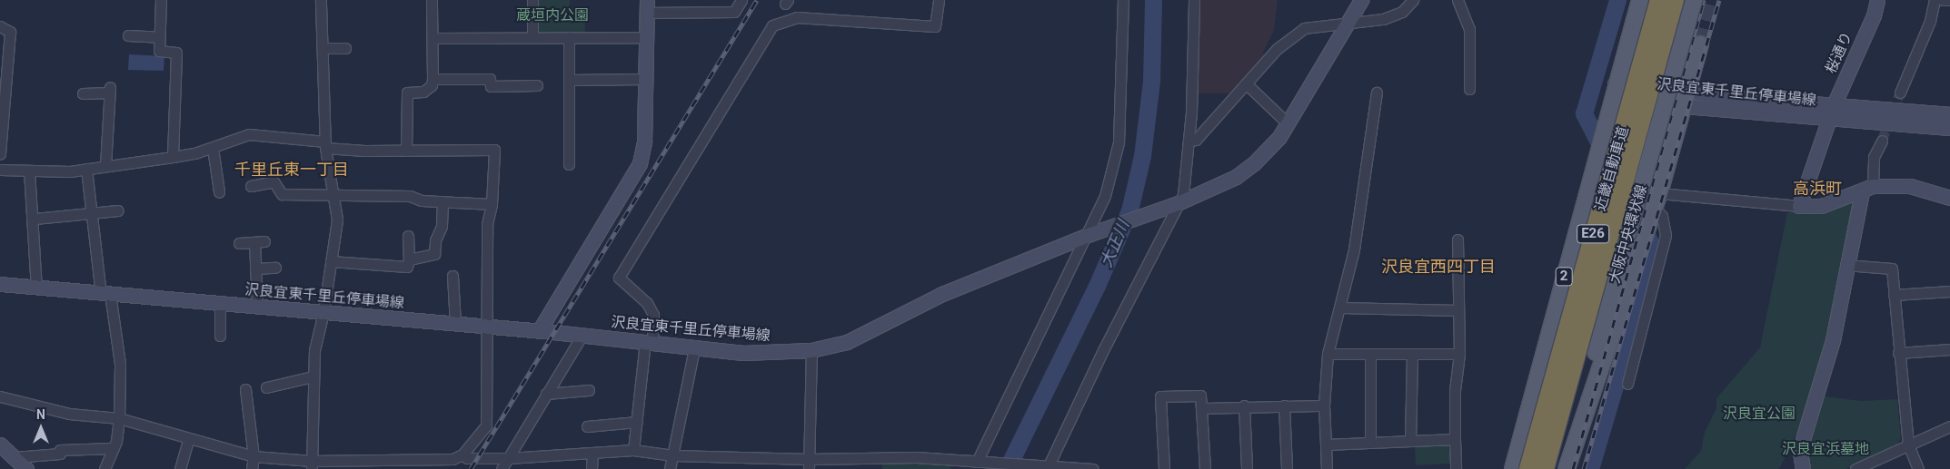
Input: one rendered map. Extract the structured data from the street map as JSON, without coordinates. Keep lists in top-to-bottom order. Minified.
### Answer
{"streets":{"highway":["近畿自動車道","E26"],"main road":["桜通り","沢良宜東千里丘停車場線","大阪中央環状線","2"]},"crossings":[["桜通り","沢良宜東千里丘停車場線"],["沢良宜東千里丘停車場線","2"]],"districts":["千里丘東一丁目","高浜町","沢良宜西四丁目"],"water":["大正川"],"parks":["蔵垣内公園","沢良宜公園","沢良宜浜墓地"],"north":"top"}
